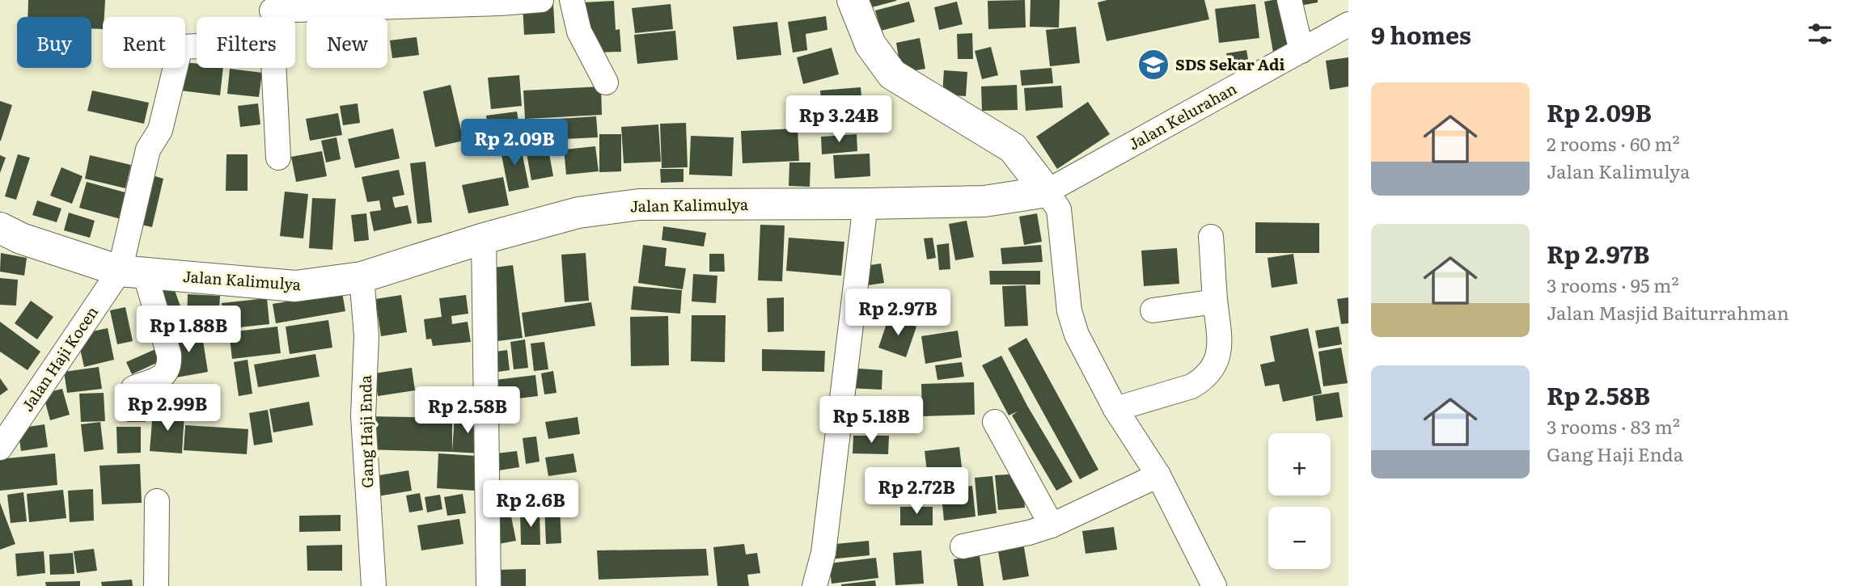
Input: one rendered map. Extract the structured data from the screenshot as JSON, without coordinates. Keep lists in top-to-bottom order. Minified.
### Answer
{"streets":{"street":["Jalan Kelurahan","Jalan Kalimulya","Jalan Haji Kocen","Gang Haji Enda"]},"crossings":[["Jalan Kelurahan","Jalan Kalimulya"],["Jalan Kalimulya","Jalan Haji Kocen"],["Jalan Kalimulya","Gang Haji Enda"]],"places":{"school or university":["SDS Sekar Adi"]},"page":{"heading":"9 homes","chip":["Buy","Rent","Filters","New"],"list":[{"name":"Rp 2.09B","note":"2 rooms · 60 m² · Jalan Kalimulya"},{"name":"Rp 2.97B","note":"3 rooms · 95 m² · Jalan Masjid Baiturrahman"},{"name":"Rp 2.58B","note":"3 rooms · 83 m² · Gang Haji Enda"}],"price":["Rp 3.24B","Rp 2.09B","Rp 2.97B","Rp 1.88B","Rp 2.99B","Rp 2.58B","Rp 5.18B","Rp 2.72B","Rp 2.6B"],"map_buttons":["+","−"]}}
